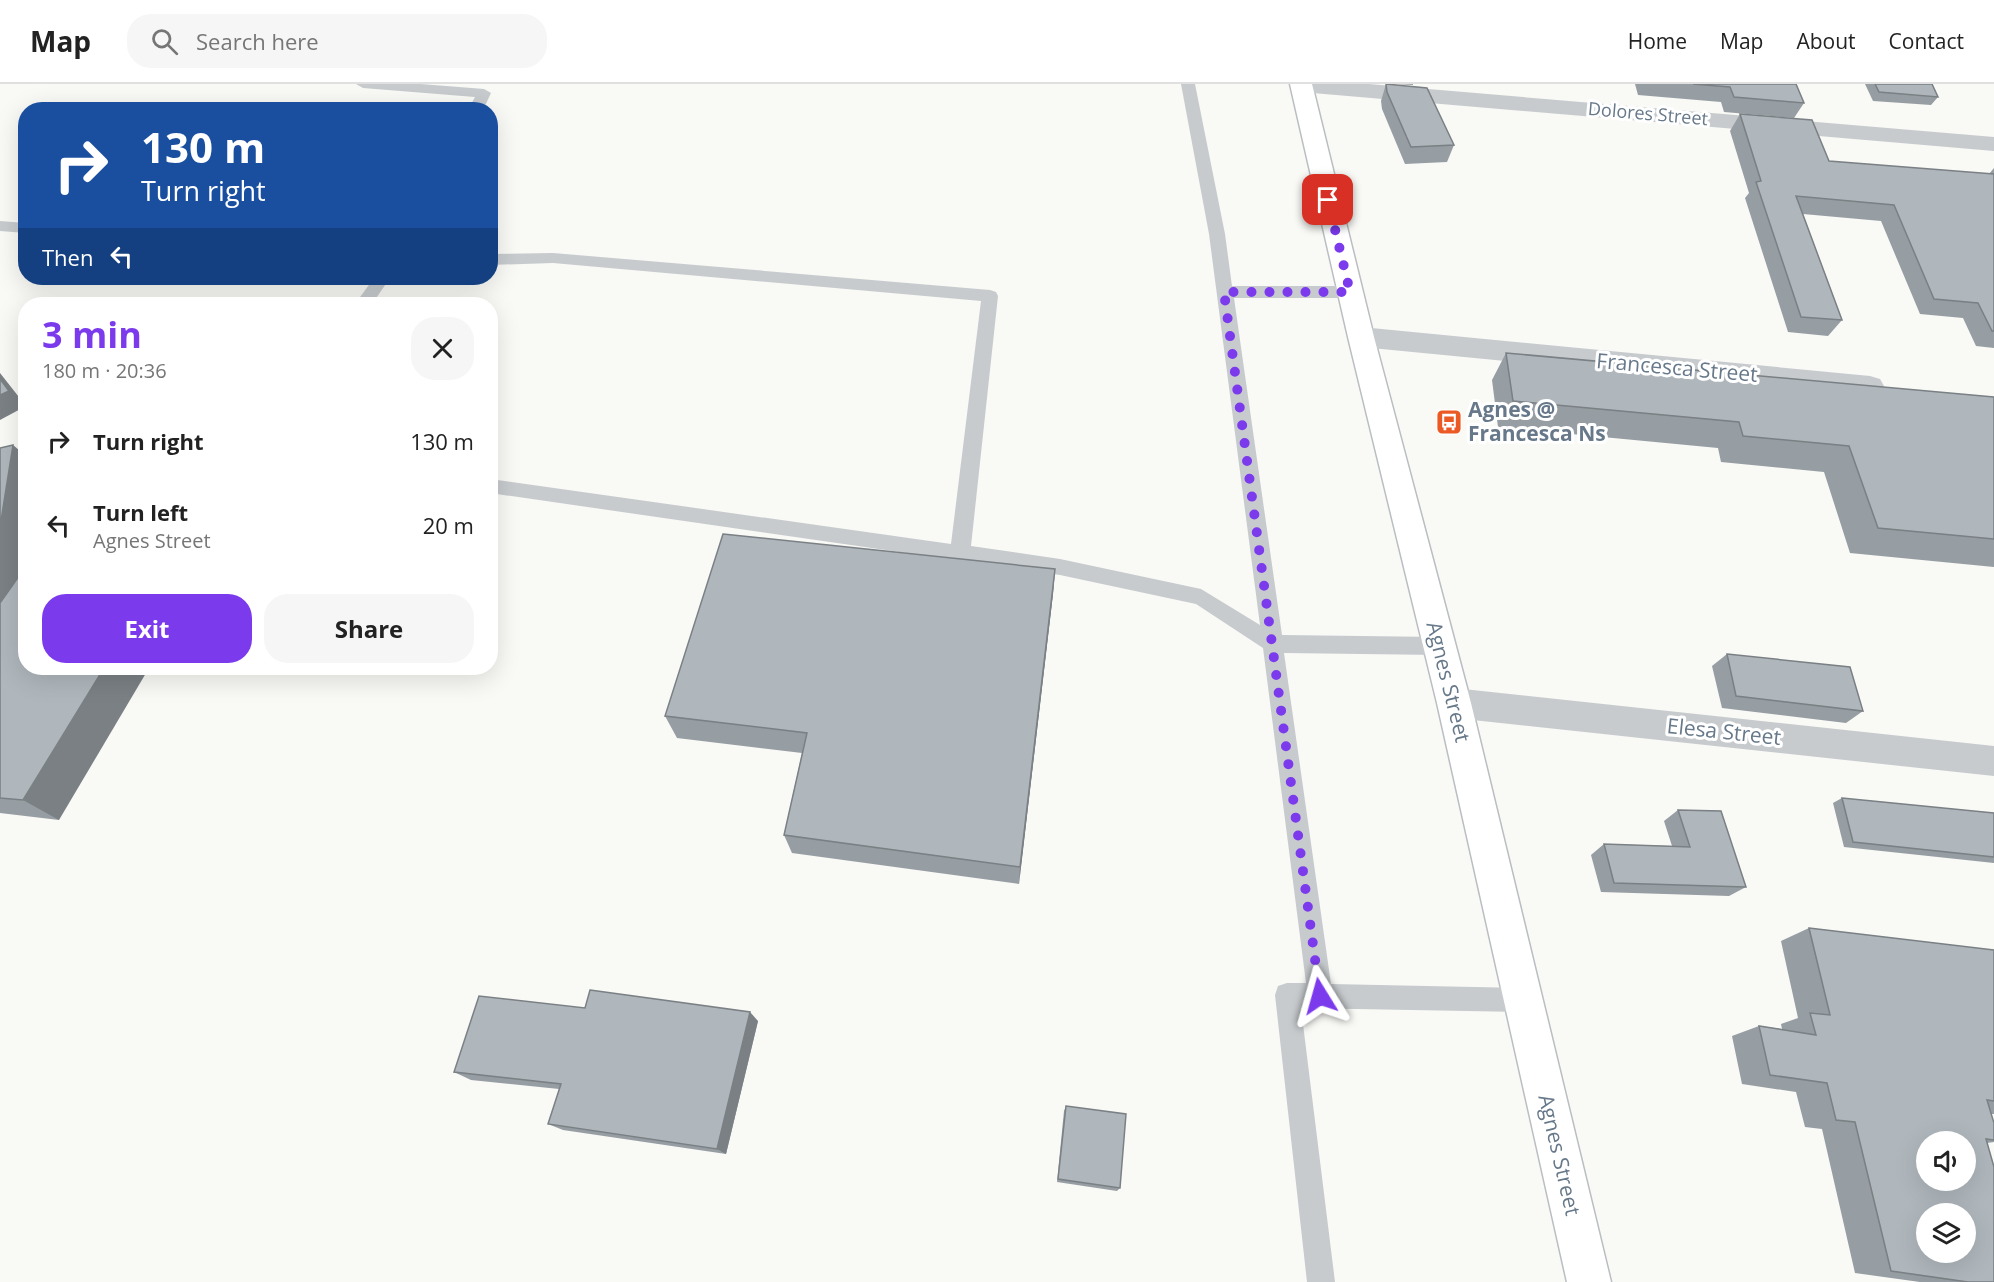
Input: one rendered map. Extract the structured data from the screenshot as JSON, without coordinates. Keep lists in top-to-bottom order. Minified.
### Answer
{"streets":{"main road":["Agnes Street"],"street":["Dolores Street","Francesca Street","Elesa Street"]},"crossings":[["Dolores Street","Agnes Street"],["Francesca Street","Agnes Street"],["Agnes Street","Elesa Street"]],"places":{"bus stop":["Agnes @ Francesca Ns"]},"page":{"header":"Map","search":"Search here","nav":["Home","Map","About","Contact"],"turn":["130 m","Turn right"],"then":"Then","heading":["3 min","180 m · 20:36"],"list":[{"name":"Turn right","value":"130 m"},{"name":"Turn left","note":"Agnes Street","value":"20 m"}],"buttons":["Exit","Share"]}}
